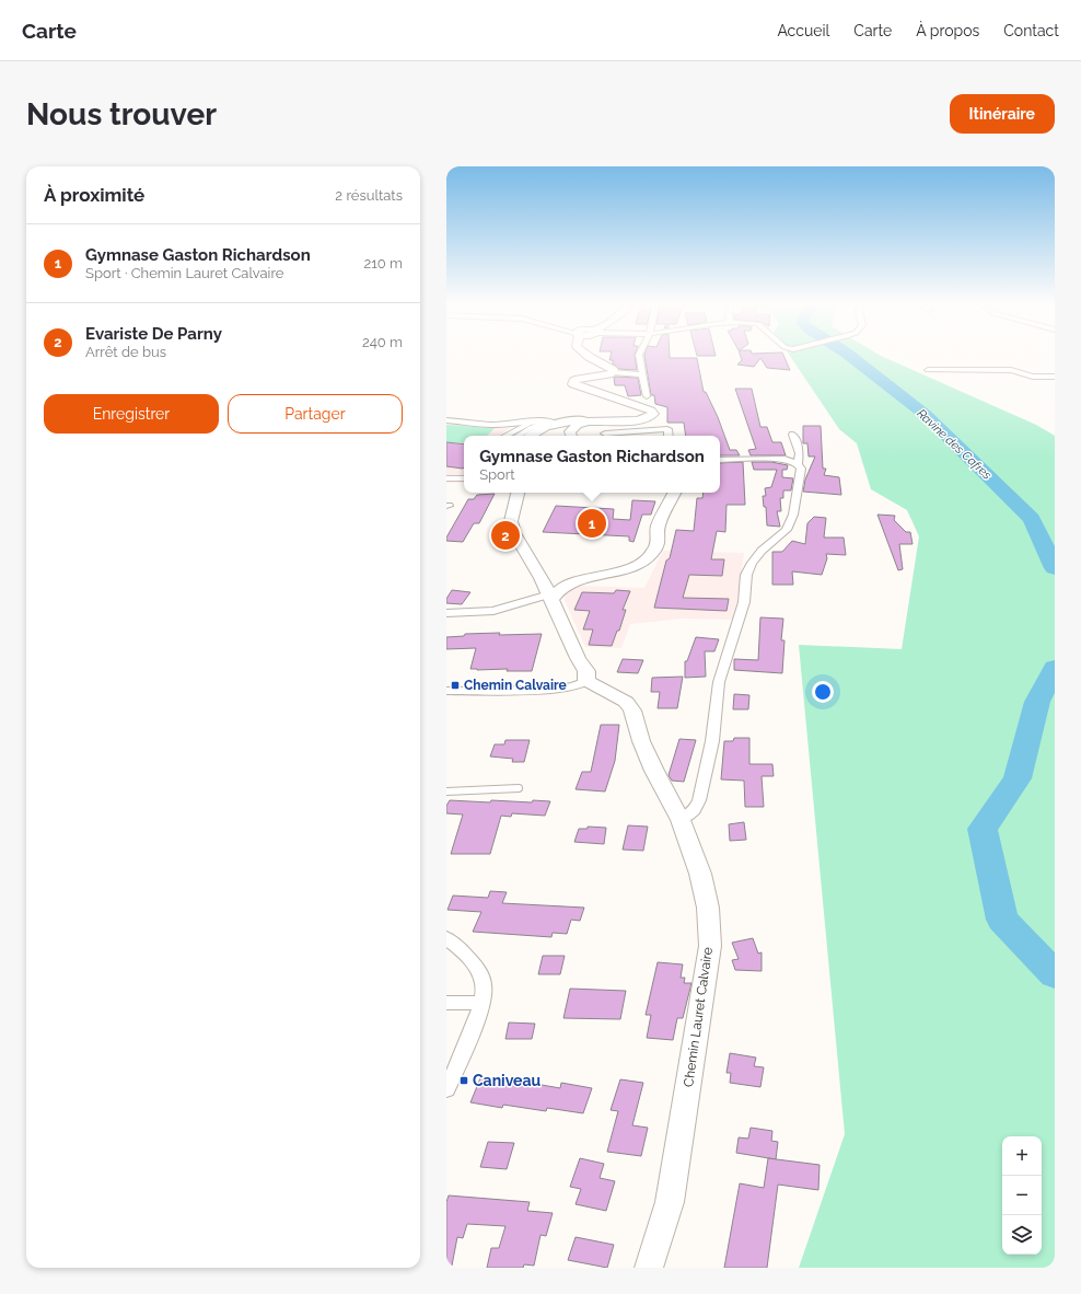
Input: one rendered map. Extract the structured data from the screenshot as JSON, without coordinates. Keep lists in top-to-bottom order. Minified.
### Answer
{"streets":{"main road":["Chemin Lauret Calvaire"]},"water":["Ravine des Cafres"],"places":{"transit":["Chemin Calvaire","Caniveau"]},"page":{"header":"Carte","nav":["Accueil","Carte","À propos","Contact"],"buttons":["Itinéraire",["Enregistrer","Partager"]],"title":"Nous trouver","heading":["À proximité","2 résultats"],"list":[{"mark":"1","name":"Gymnase Gaston Richardson","note":"Sport · Chemin Lauret Calvaire","value":"210 m"},{"mark":"2","name":"Evariste De Parny","note":"Arrêt de bus","value":"240 m"}],"popup":["Gymnase Gaston Richardson","Sport"],"pins":["1","2"],"map_buttons":["+","−"]}}
